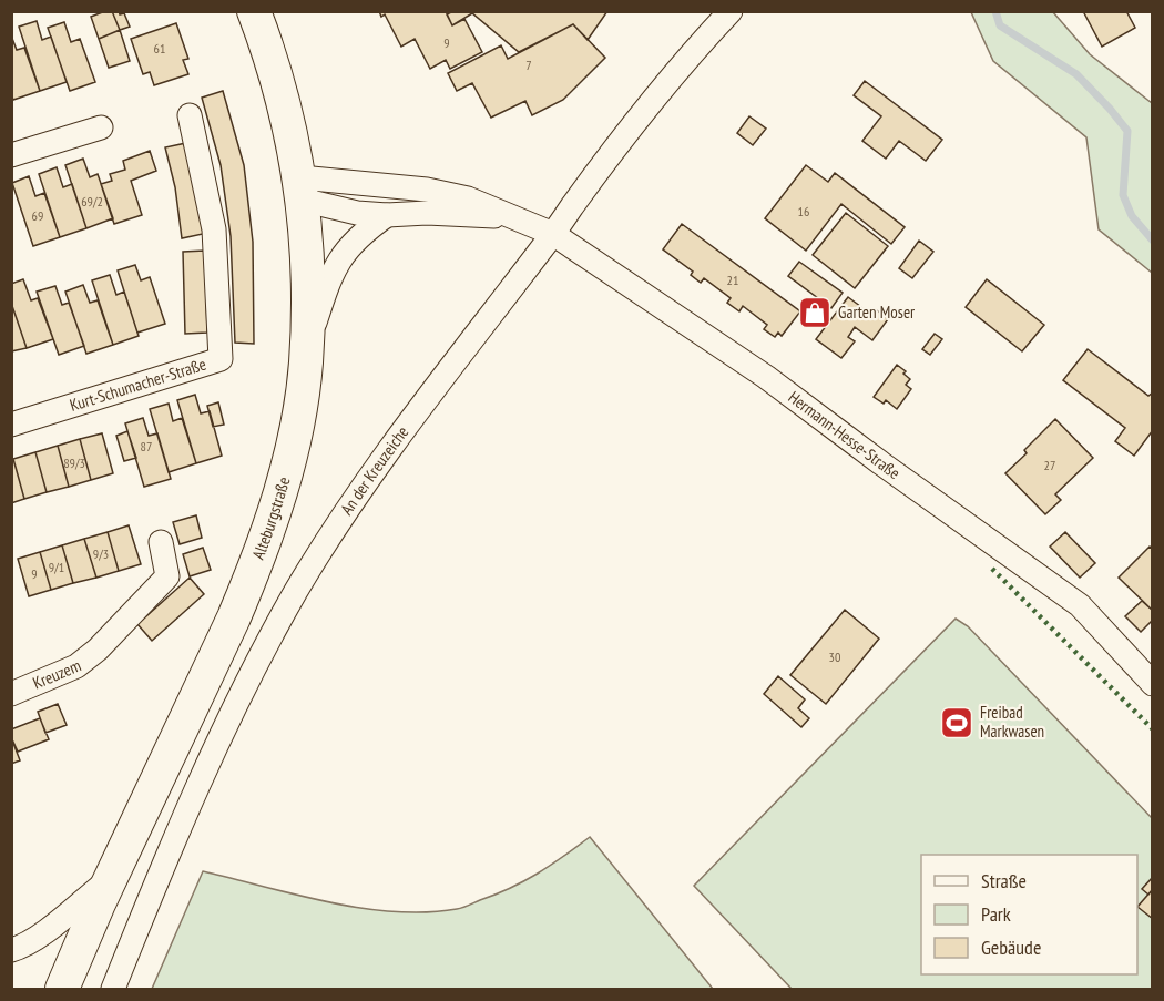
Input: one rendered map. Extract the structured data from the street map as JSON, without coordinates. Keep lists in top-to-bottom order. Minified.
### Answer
{"streets":{"main road":["Alteburgstraße"],"street":["Kurt-Schumacher-Straße","Hermann-Hesse-Straße","An der Kreuzeiche","Kreuzem"]},"crossings":[["Hermann-Hesse-Straße","An der Kreuzeiche"],["Hermann-Hesse-Straße","Alteburgstraße"]],"places":{"shop":["Garten Moser"],"sports":["Freibad Markwasen"]},"house_numbers":["9","61","7","69/2","16","69","21","87","89/3","27","9/3","9/1","9","30"],"legend":["Straße","Park","Gebäude"]}
